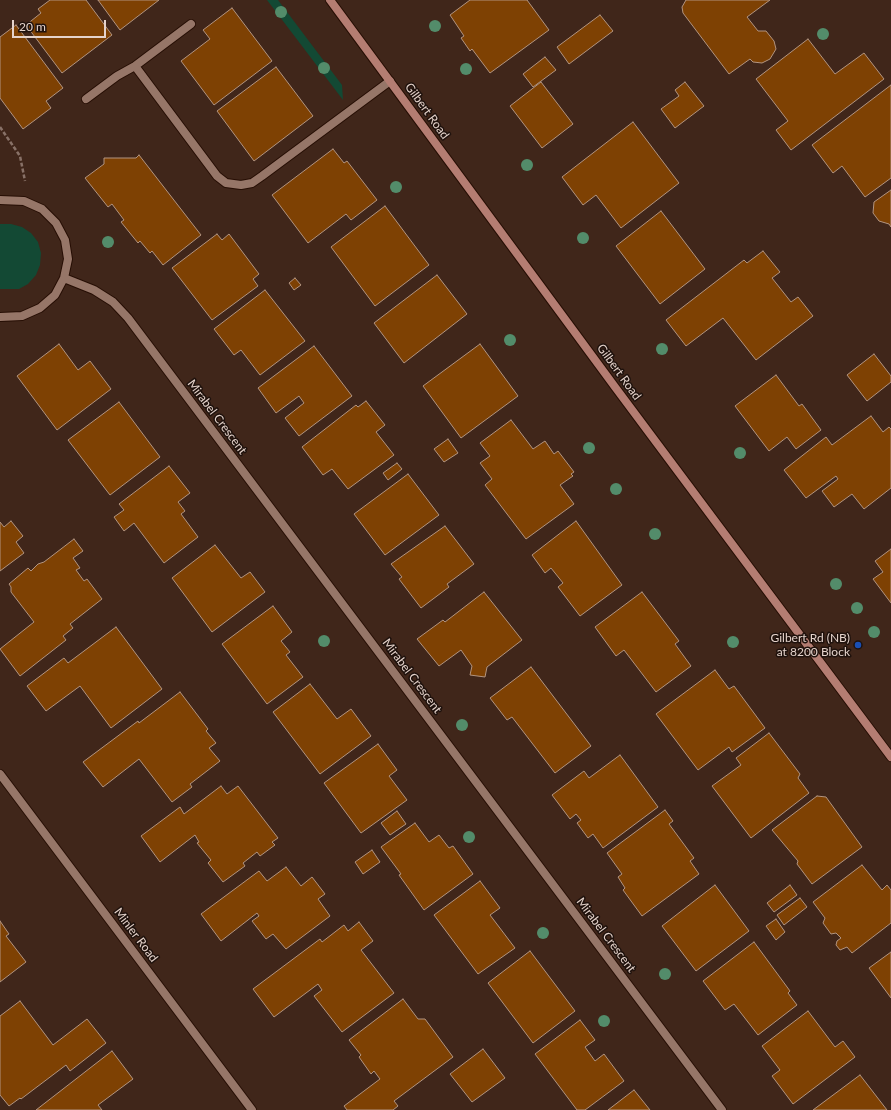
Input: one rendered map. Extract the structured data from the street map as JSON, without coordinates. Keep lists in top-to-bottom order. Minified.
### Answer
{"streets":{"main road":["Gilbert Road"],"street":["Mirabel Crescent","Minler Road"]},"places":["Gilbert Rd (NB) at 8200 Block"],"scale_bar":"20 m"}
